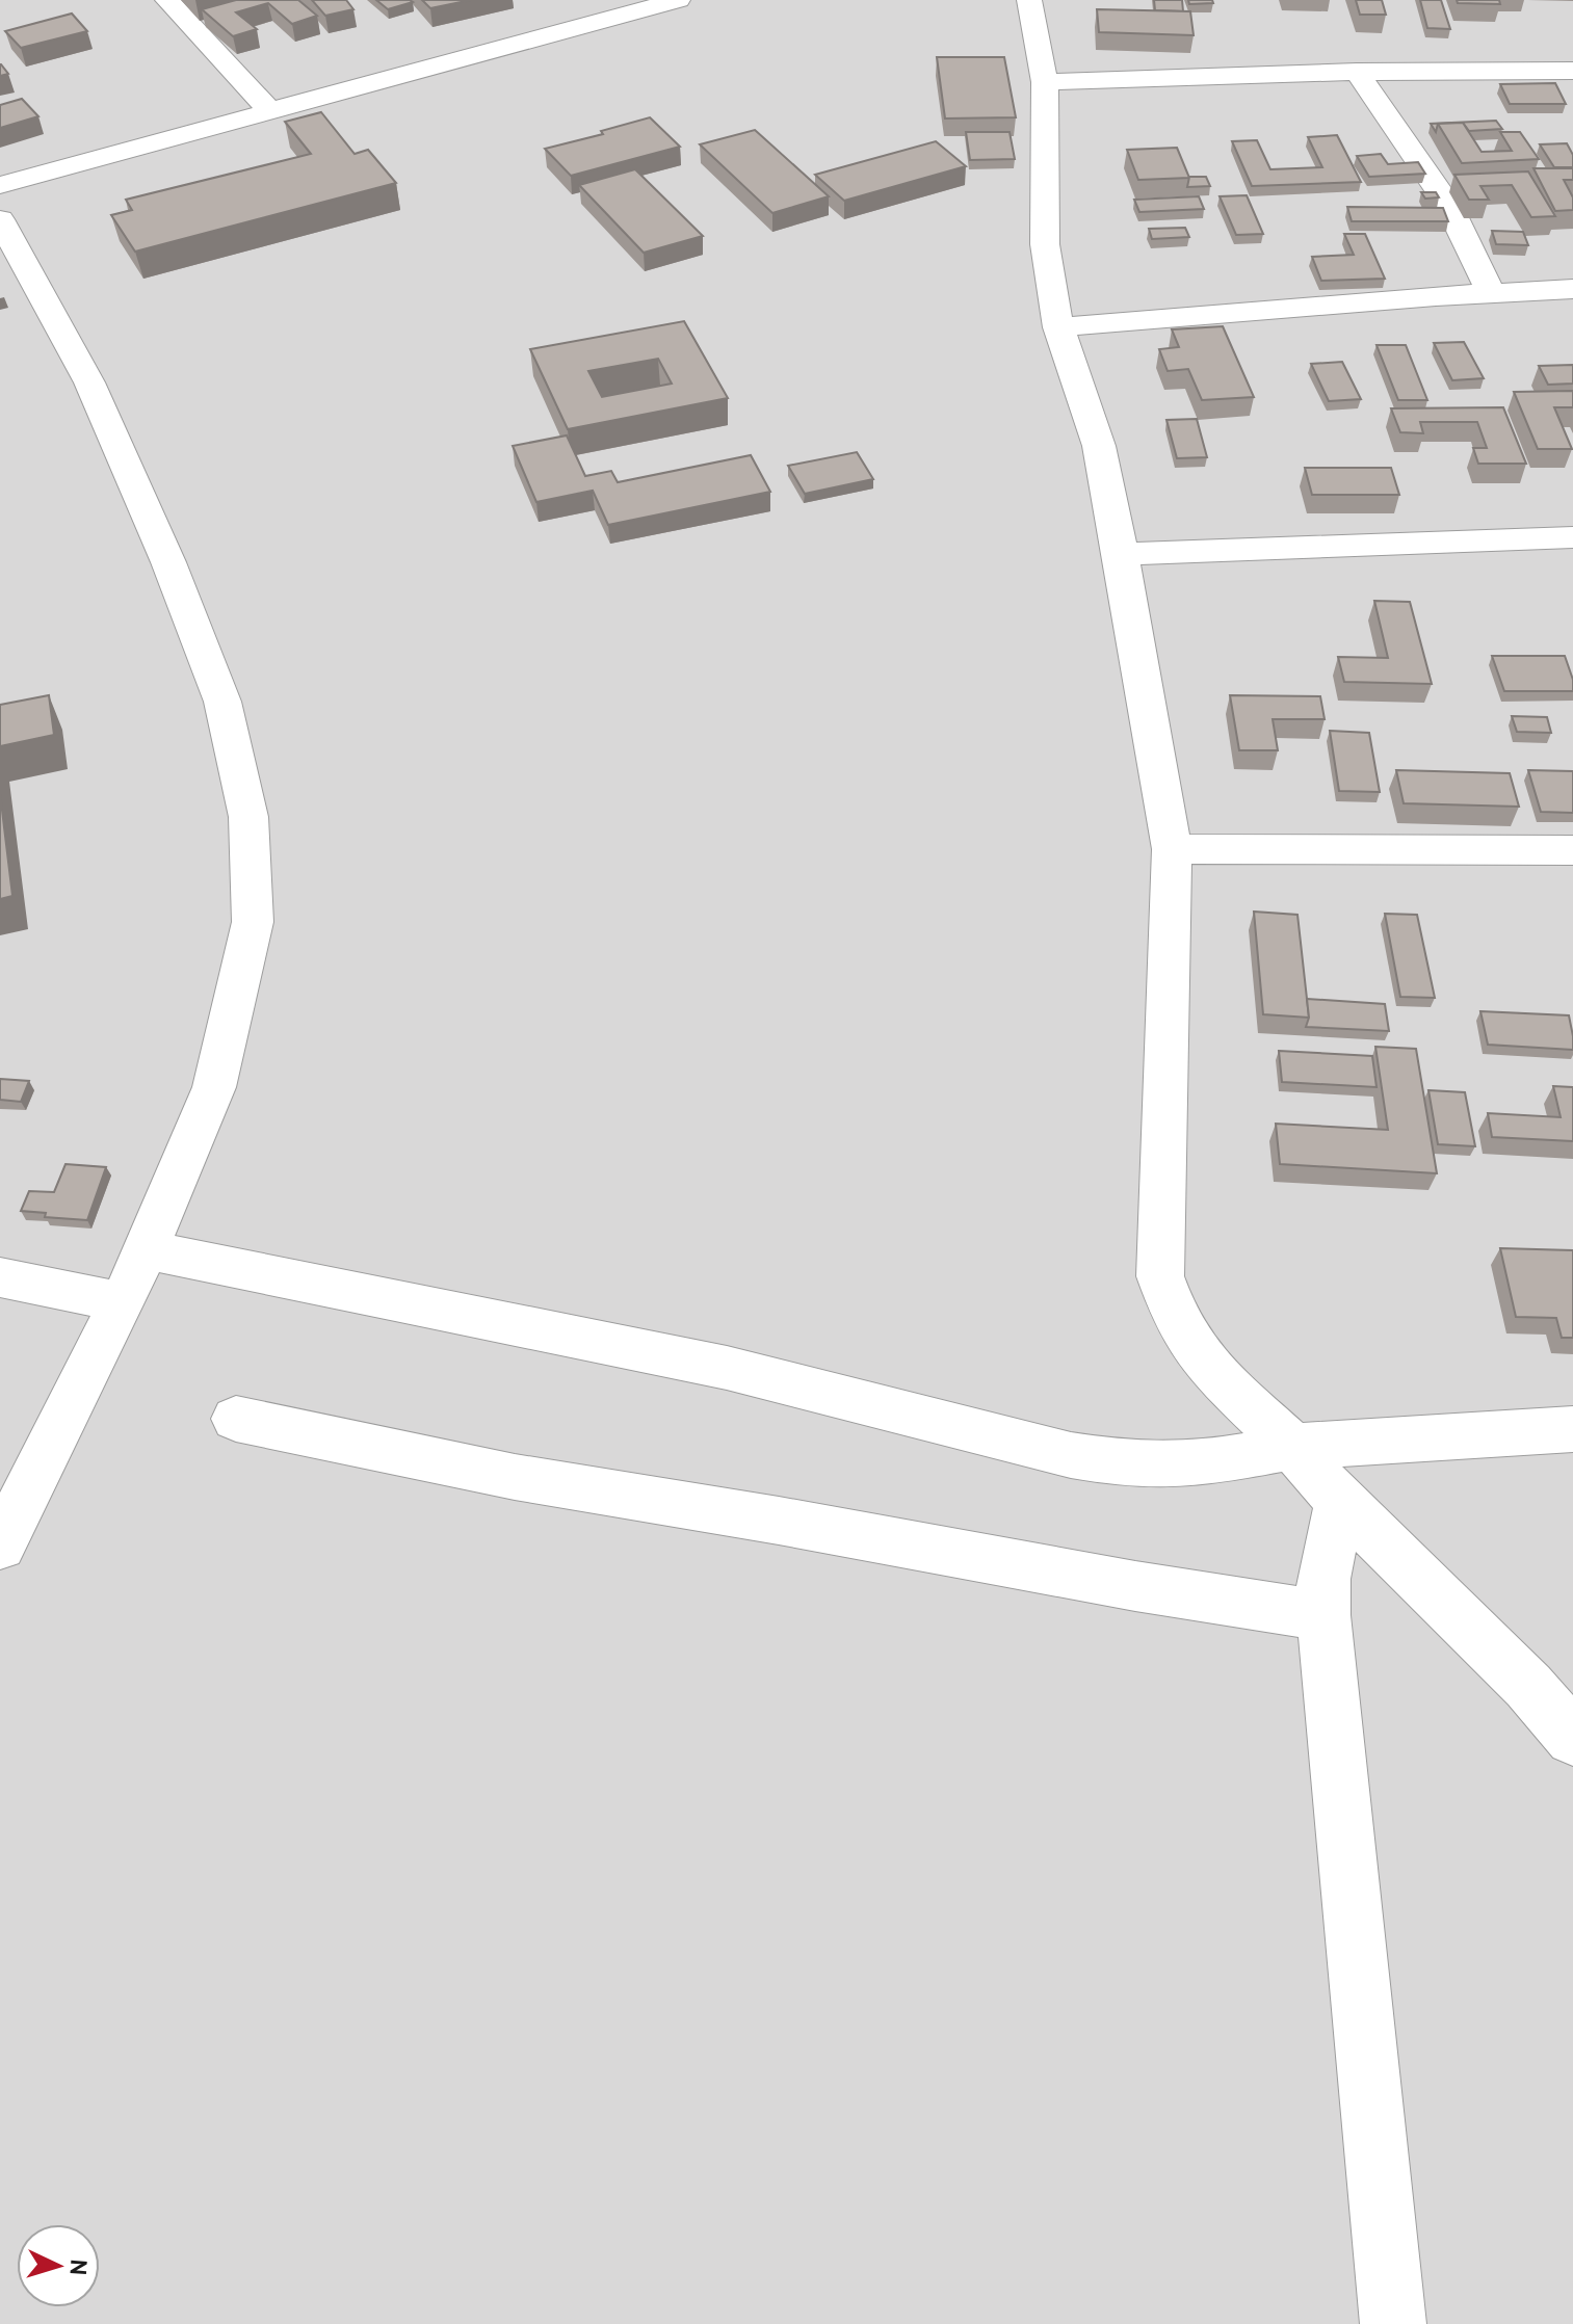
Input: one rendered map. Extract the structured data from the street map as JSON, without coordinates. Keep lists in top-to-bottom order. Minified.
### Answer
{"north":"right"}
